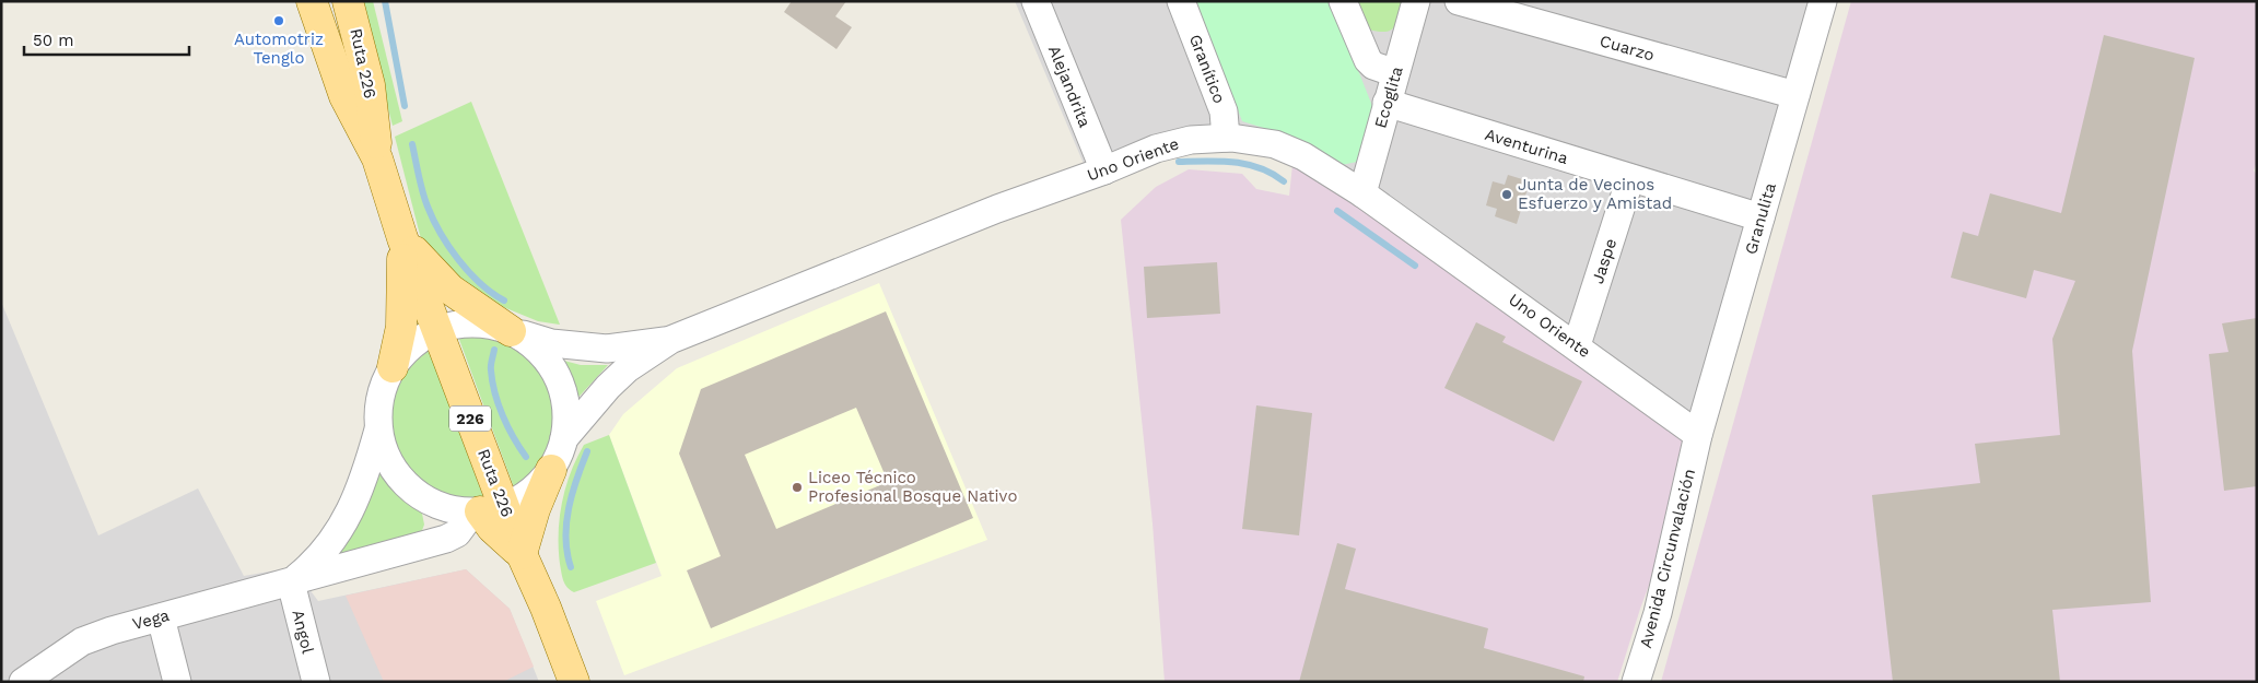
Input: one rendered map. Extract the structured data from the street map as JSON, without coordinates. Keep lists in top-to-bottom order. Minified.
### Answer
{"streets":{"main road":["Ruta 226","226"],"street":["Cuarzo","Granítico","Alejandrita","Ecoglita","Aventurina","Uno Oriente","Granulita","Jaspe","Avenida Circunvalación","Vega","Angol"]},"crossings":[["Cuarzo","Granulita"],["Ruta 226","Uno Oriente"],["Ruta 226","Vega"],["Granítico","Uno Oriente"],["Alejandrita","Uno Oriente"],["Ecoglita","Aventurina"],["Ecoglita","Uno Oriente"],["Aventurina","Granulita"],["Aventurina","Jaspe"],["Uno Oriente","Granulita"],["Uno Oriente","Jaspe"],["Uno Oriente","Avenida Circunvalación"],["Uno Oriente","Vega"],["Granulita","Avenida Circunvalación"],["Vega","Angol"]],"places":["Automotriz Tenglo","Junta de Vecinos Esfuerzo y Amistad","Liceo Técnico Profesional Bosque Nativo"],"scale_bar":"50 m"}
